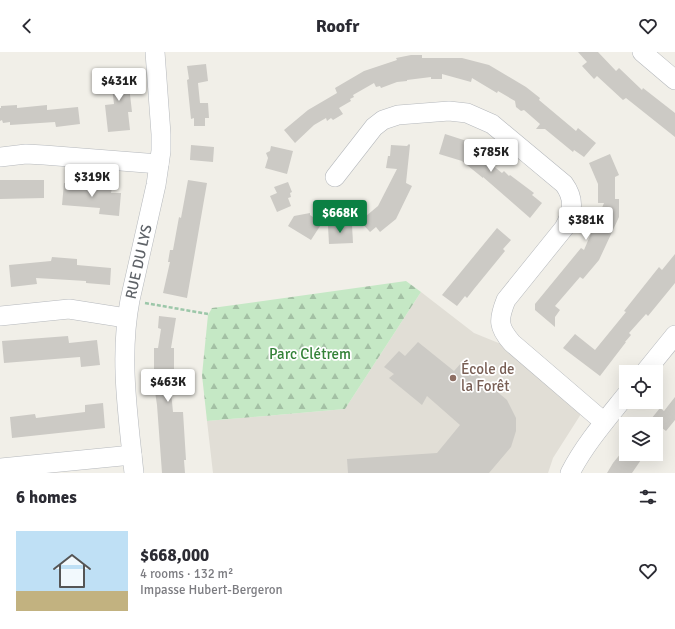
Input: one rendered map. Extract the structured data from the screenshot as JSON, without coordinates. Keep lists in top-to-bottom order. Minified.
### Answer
{"streets":{"street":["RUE DU LYS"]},"parks":["Parc Clétrem"],"places":["École de la Forêt"],"page":{"header":"Roofr","price":["$431K","$785K","$319K","$668K","$381K","$463K"],"heading":"6 homes","list":[{"name":"$668,000","note":"4 rooms · 132 m² · Impasse Hubert-Bergeron"}]}}
